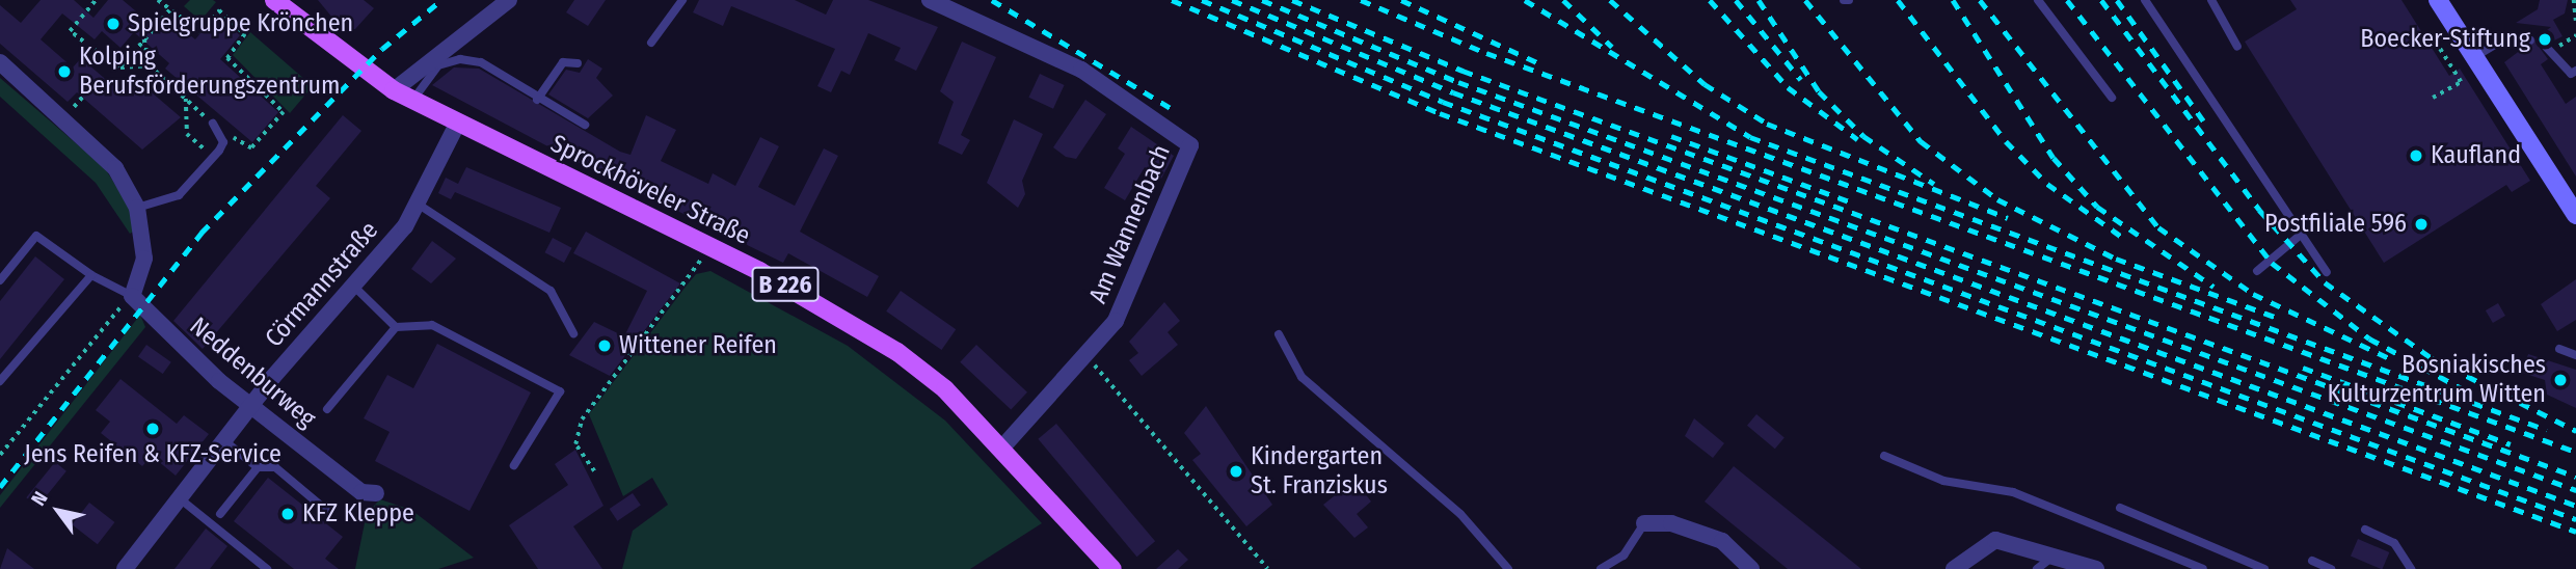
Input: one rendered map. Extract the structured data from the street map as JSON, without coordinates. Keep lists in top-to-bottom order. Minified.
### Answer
{"streets":{"main road":["Sprockhöveler Straße","B 226"],"street":["Am Wannenbach","Cörmannstraße","Neddenburweg"]},"crossings":[["Sprockhöveler Straße","Am Wannenbach"],["Sprockhöveler Straße","Cörmannstraße"],["Cörmannstraße","Neddenburweg"]],"places":["Spielgruppe Krönchen","Boecker-Stiftung","Kolping Berufsförderungszentrum","Kaufland","Postfiliale 596","Wittener Reifen","Bosniakisches Kulturzentrum Witten","Jens Reifen & KFZ-Service","Kindergarten St. Franziskus","KFZ Kleppe"],"north":"top left"}
